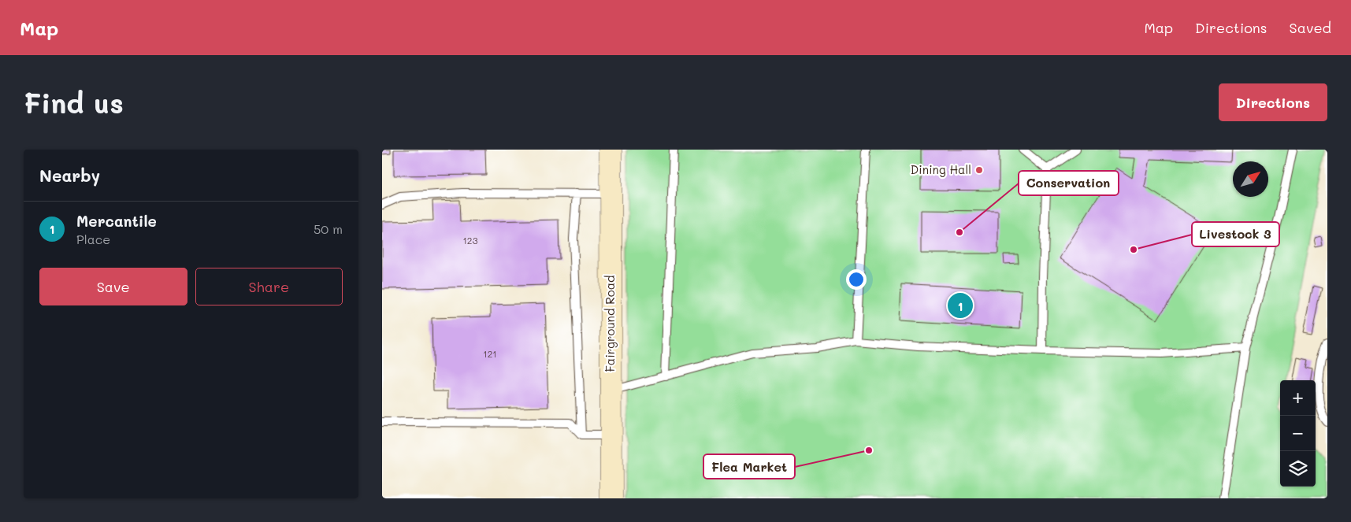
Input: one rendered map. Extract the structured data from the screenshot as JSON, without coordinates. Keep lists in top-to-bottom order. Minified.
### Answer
{"streets":{"street":["Fairground Road"]},"places":["Dining Hall","Conservation","Livestock 3","Flea Market"],"house_numbers":["123","121"],"north":"top right","page":{"header":"Map","nav":["Map","Directions","Saved"],"buttons":["Directions",["Save","Share"]],"title":"Find us","heading":"Nearby","list":[{"mark":"1","name":"Mercantile","note":"Place","value":"50 m"}],"pins":"1","map_buttons":["+","−"]}}
